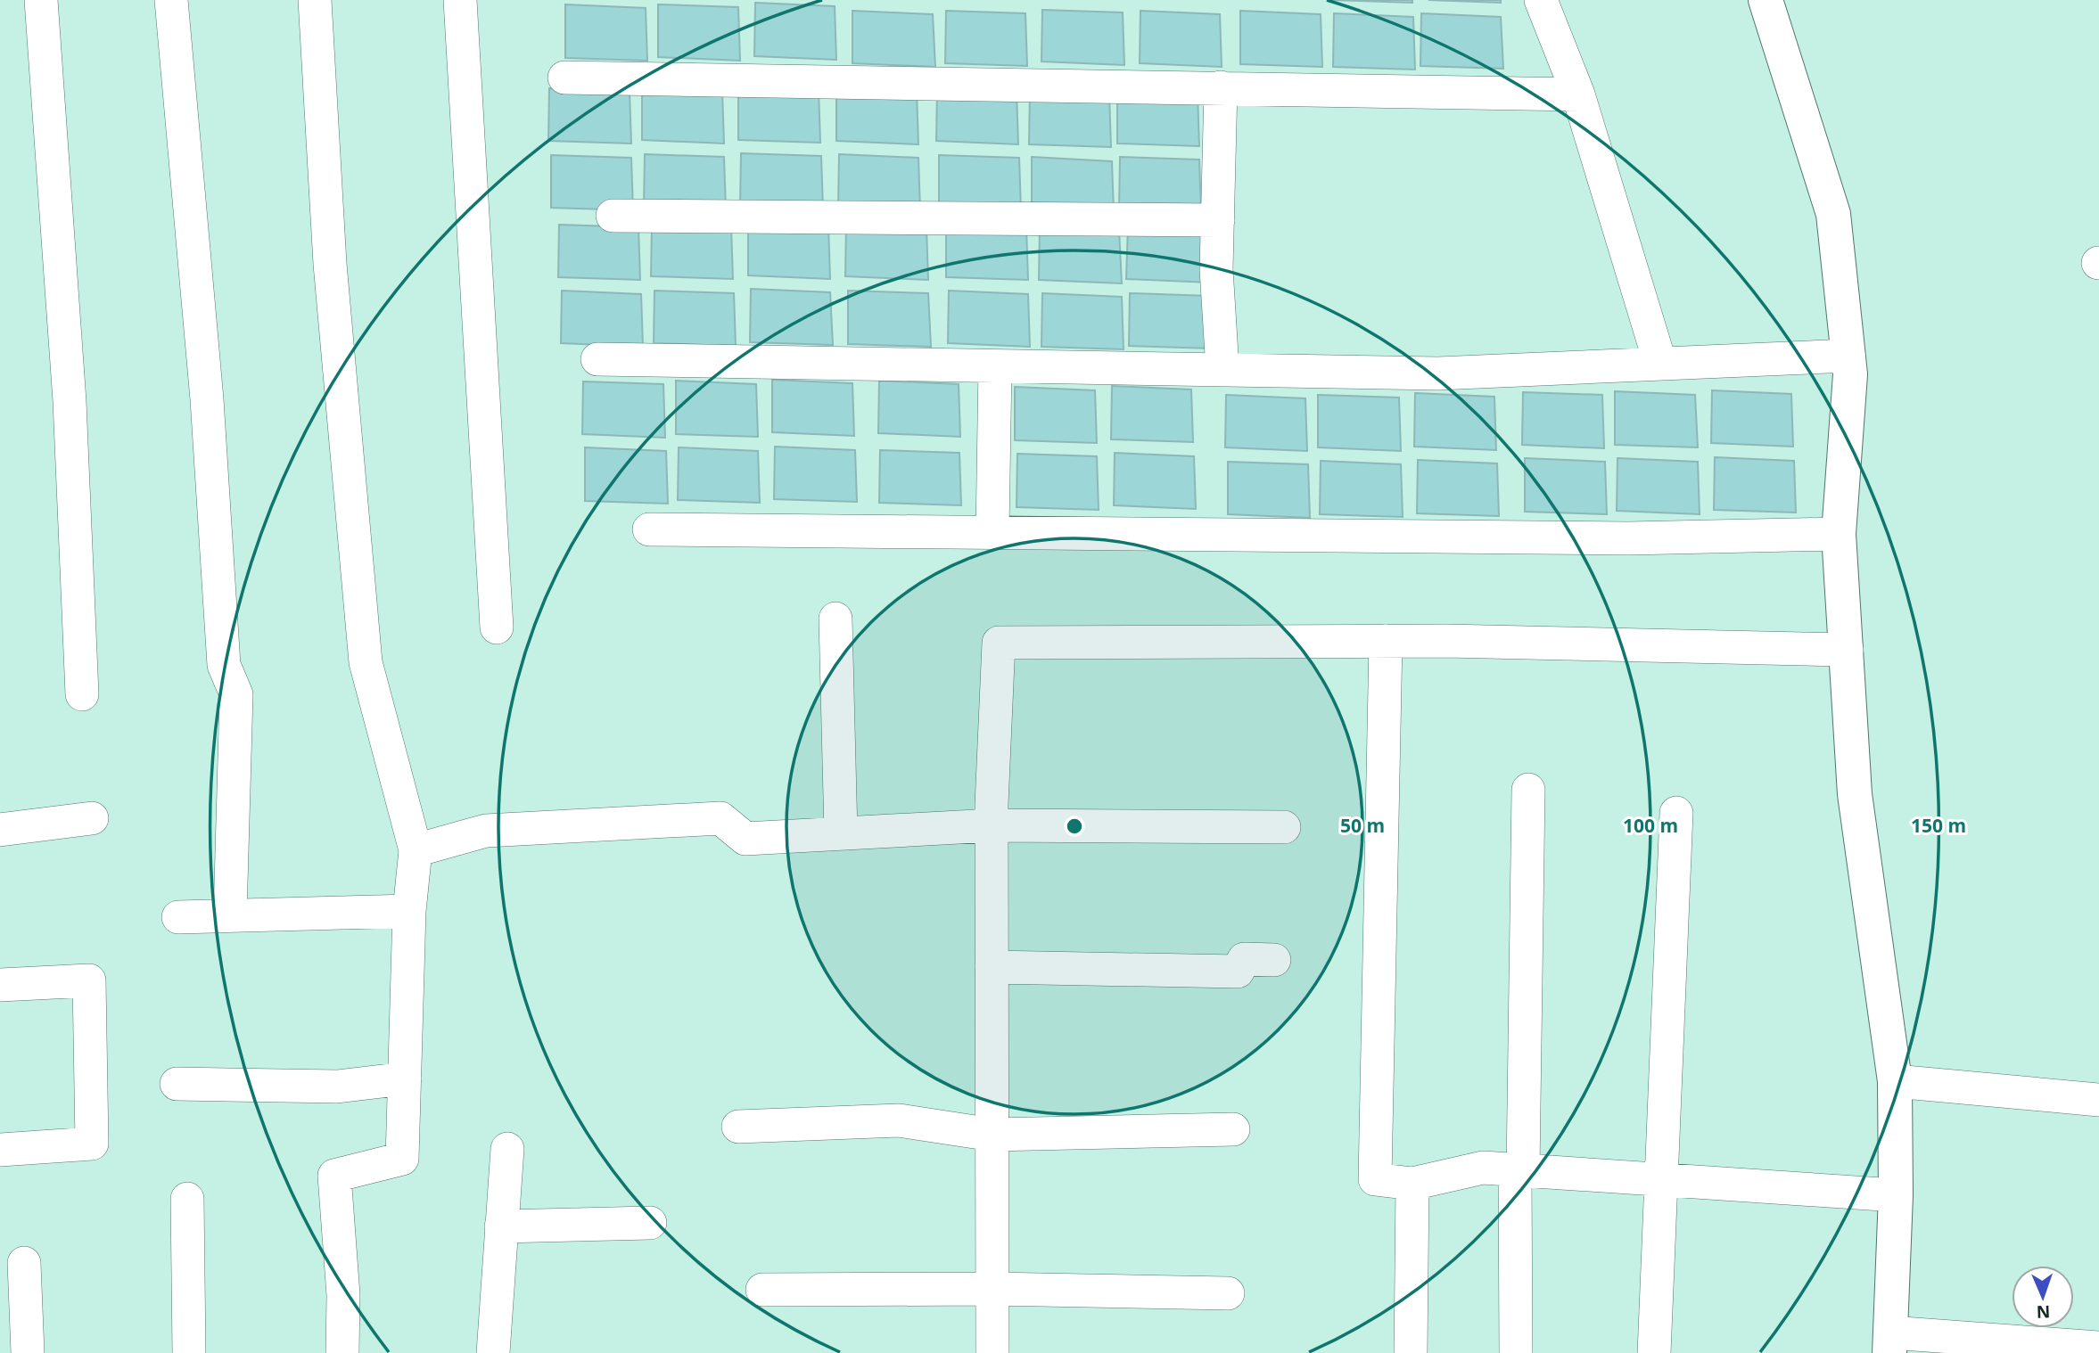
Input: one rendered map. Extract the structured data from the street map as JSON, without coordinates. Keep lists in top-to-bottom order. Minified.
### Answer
{"north":"bottom","rings":["50 m","100 m","150 m"]}
